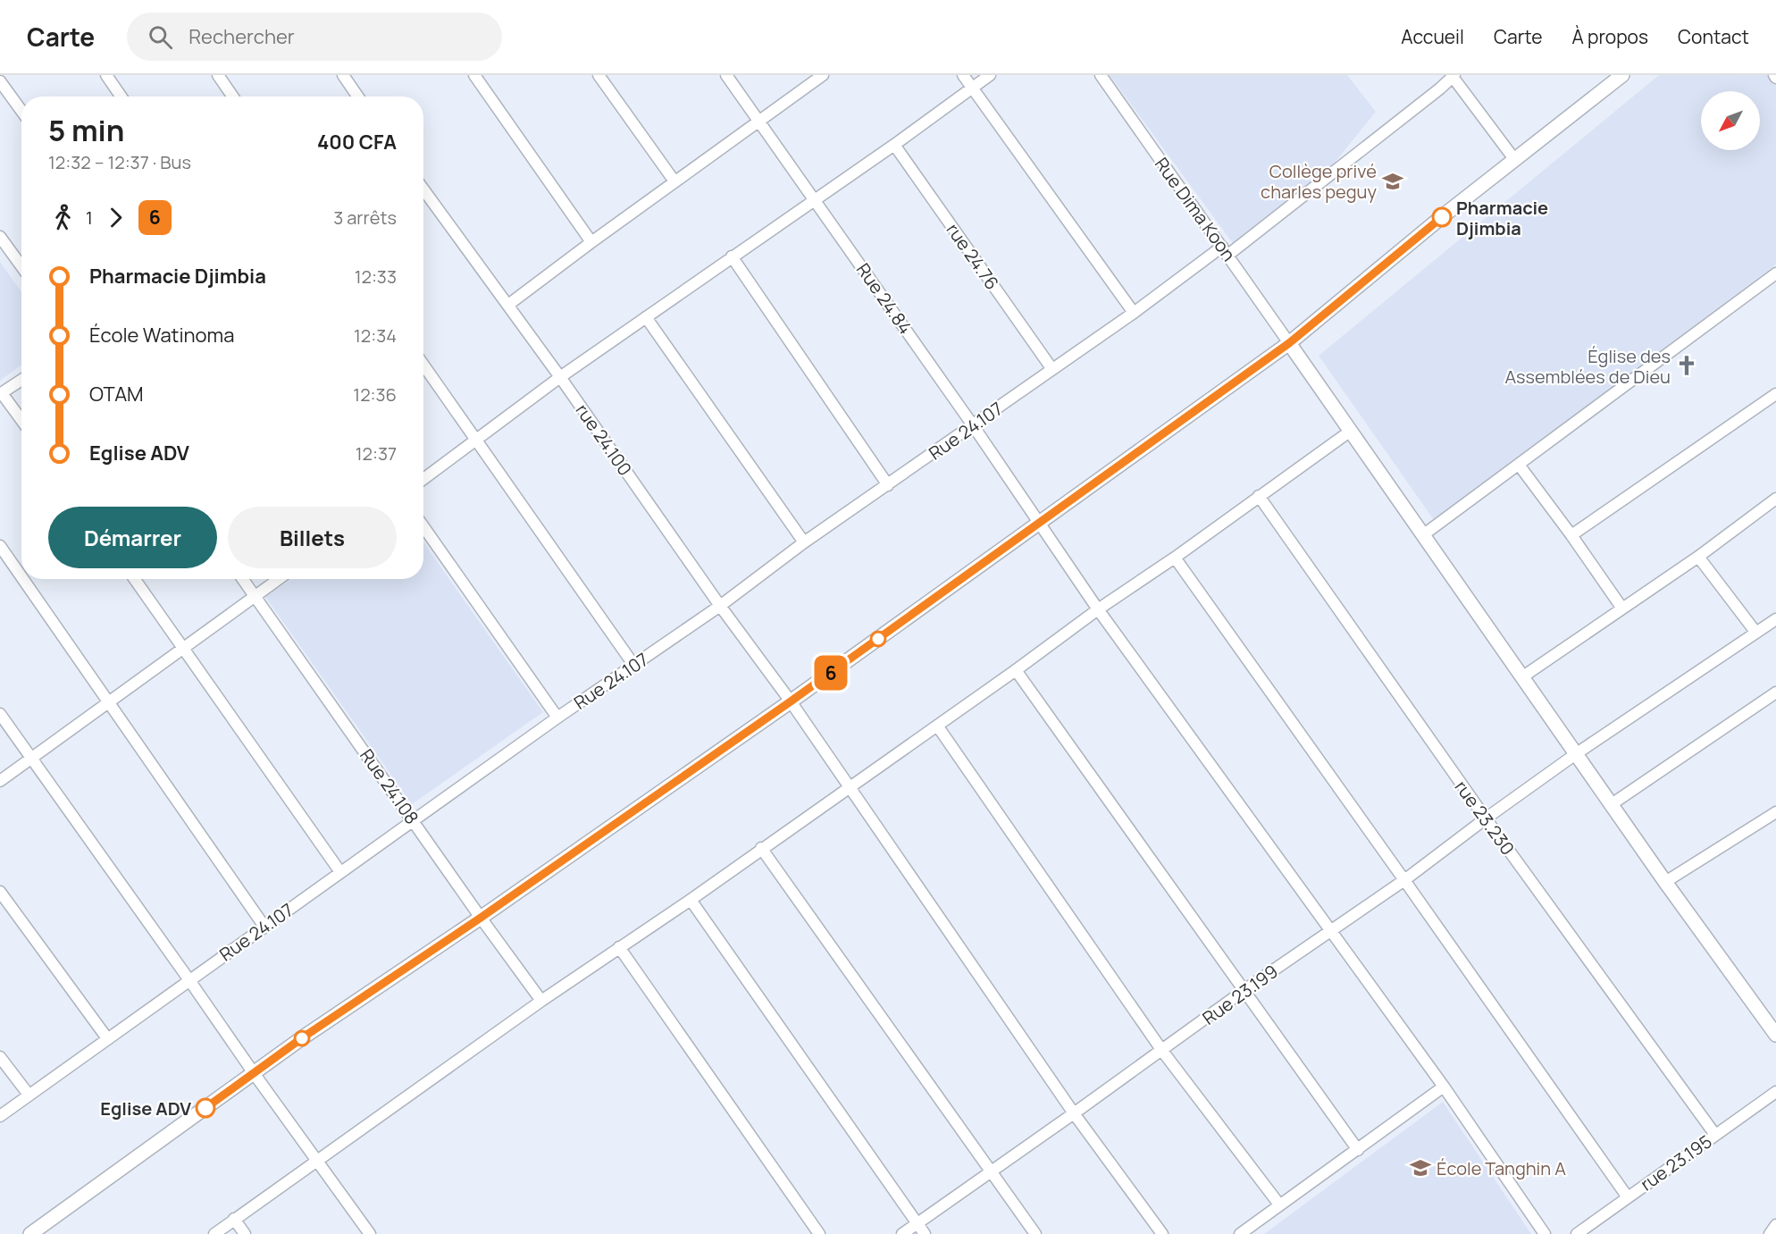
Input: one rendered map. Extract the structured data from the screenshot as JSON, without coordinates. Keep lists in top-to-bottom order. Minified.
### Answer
{"streets":{"street":["Rue Dima Koon","rue 24.76","Rue 24.84","Rue 24.107","rue 24.100","Rue 24.108","rue 23.230","Rue 23.199","rue 23.195"]},"crossings":[["Rue Dima Koon","Rue 24.107"],["rue 24.76","Rue 24.107"],["Rue 24.84","Rue 24.107"],["Rue 24.84","Rue 23.199"],["Rue 24.107","rue 24.100"],["Rue 24.107","Rue 24.108"],["rue 24.100","Rue 23.199"],["rue 23.230","Rue 23.199"],["rue 23.230","rue 23.195"]],"places":{"school or university":["Collège privé charles peguy","École Tanghin A"],"other":["Pharmacie Djimbia","Eglise ADV"],"church":["Église des Assemblées de Dieu"]},"lines":["bus line 6"],"north":"bottom left","page":{"header":"Carte","search":"Rechercher","nav":["Accueil","Carte","À propos","Contact"],"on_map":"6","heading":["5 min","12:32 – 12:37 · Bus","400 CFA"],"legs":["1","6","3 arrêts"],"list":[{"name":"Pharmacie Djimbia","value":"12:33"},{"name":"École Watinoma","value":"12:34"},{"name":"OTAM","value":"12:36"},{"name":"Eglise ADV","value":"12:37"}],"buttons":["Démarrer","Billets"]}}
